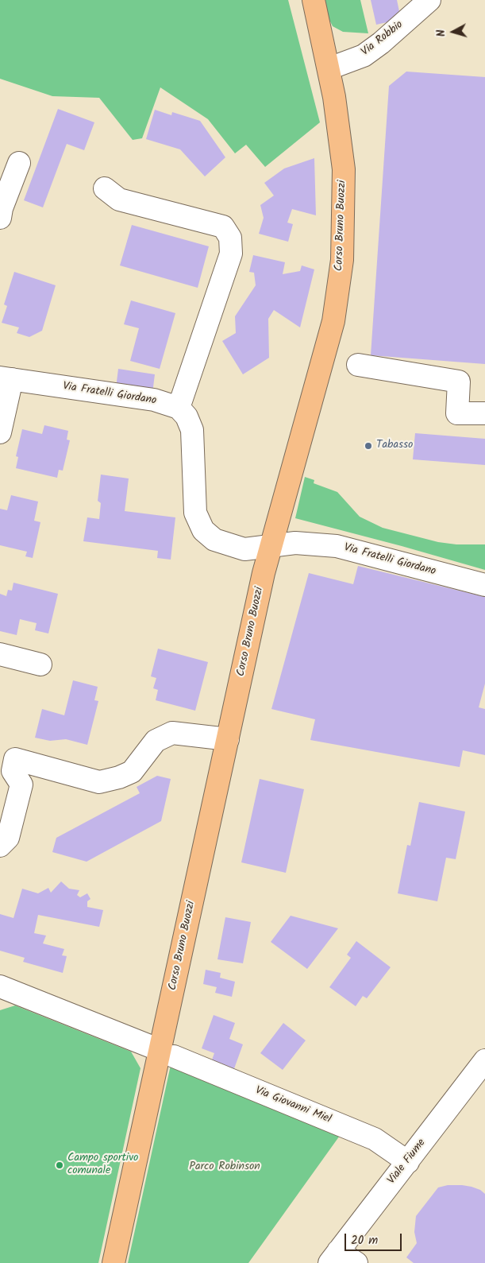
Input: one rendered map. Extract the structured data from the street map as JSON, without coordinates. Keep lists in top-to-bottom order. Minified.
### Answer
{"streets":{"main road":["Corso Bruno Buozzi"],"street":["Via Robbio","Via Fratelli Giordano","Via Giovanni Miel","Viale Fiume"]},"crossings":[["Via Robbio","Corso Bruno Buozzi"],["Corso Bruno Buozzi","Via Fratelli Giordano"],["Corso Bruno Buozzi","Via Giovanni Miel"],["Via Giovanni Miel","Viale Fiume"]],"parks":["Parco Robinson"],"places":["Tabasso","Campo sportivo comunale"],"scale_bar":"20 m","north":"left"}
